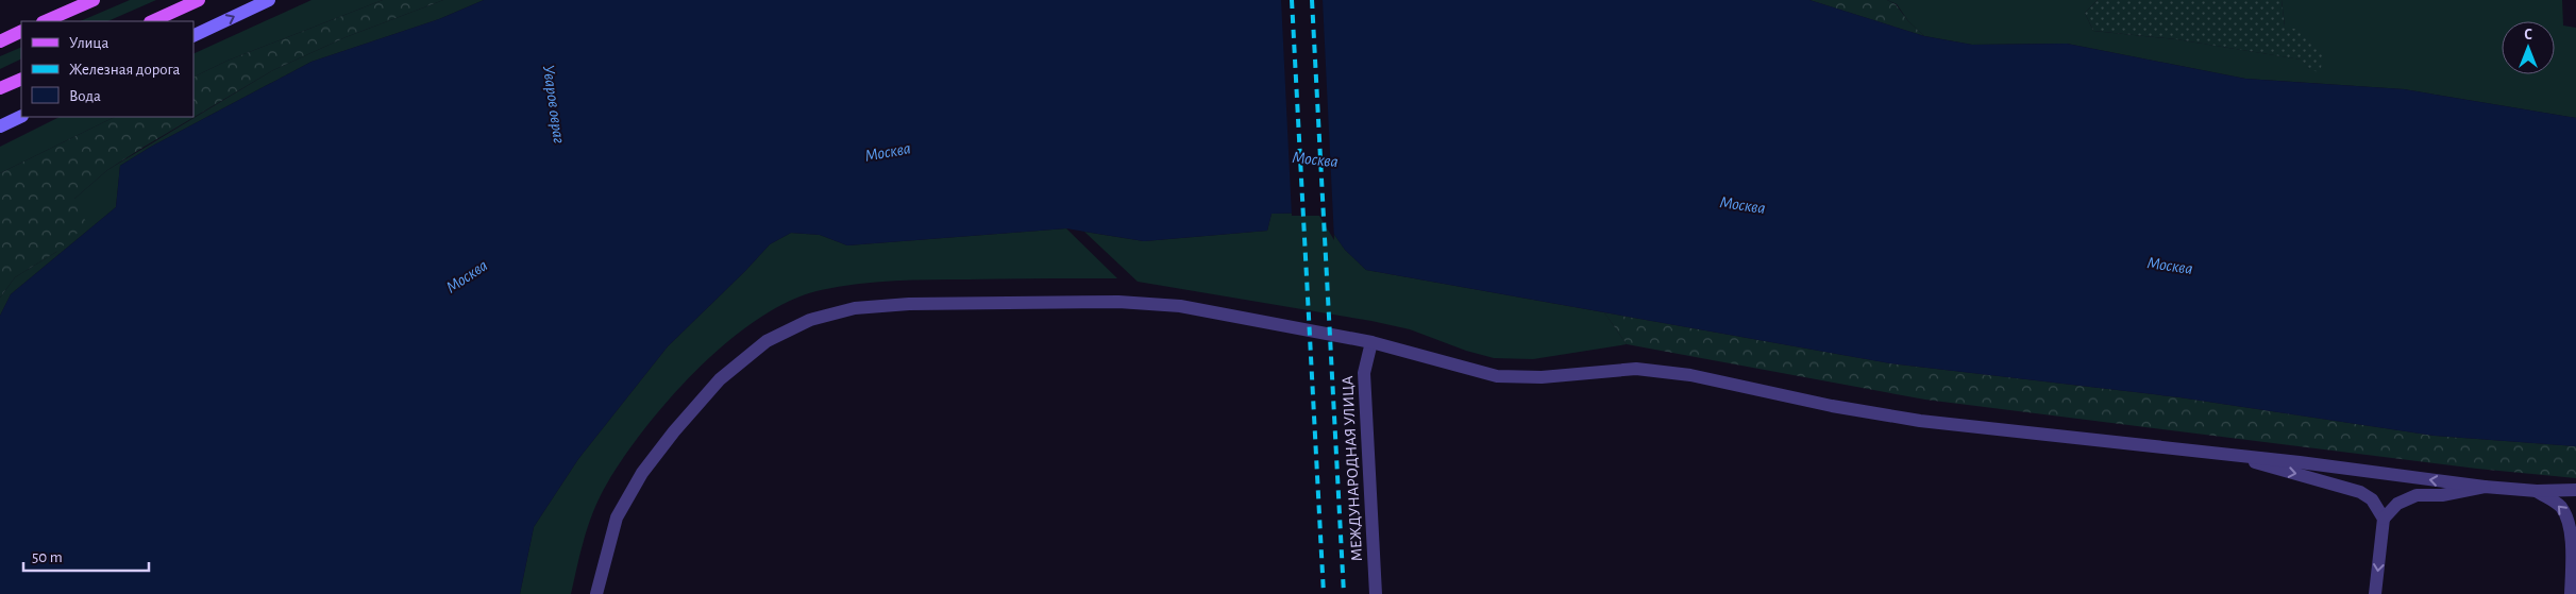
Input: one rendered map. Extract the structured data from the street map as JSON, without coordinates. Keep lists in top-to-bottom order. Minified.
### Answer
{"streets":{"street":["МЕЖДУНАРОДНАЯ УЛИЦА"]},"water":["Уваров овраг","Москва"],"legend":["Улица","Железная дорога","Вода"],"scale_bar":"50 m","north":"top"}
